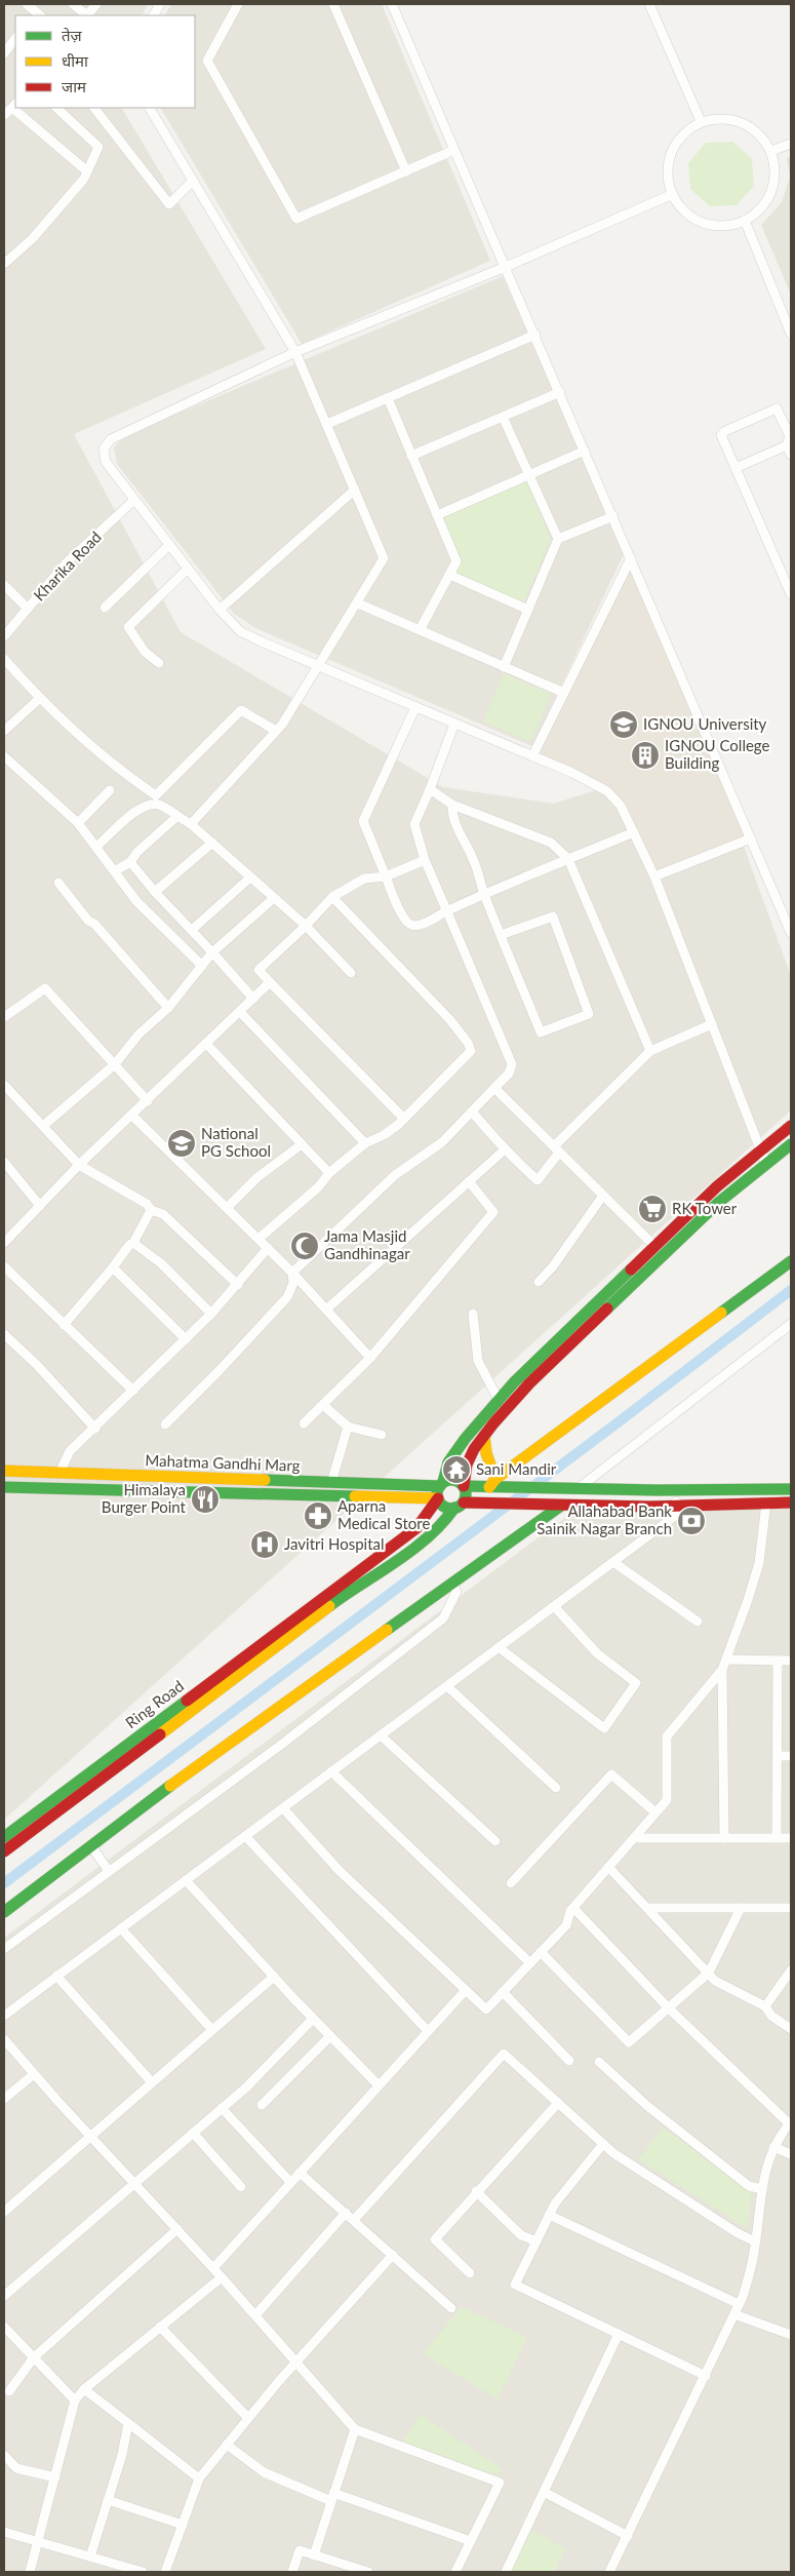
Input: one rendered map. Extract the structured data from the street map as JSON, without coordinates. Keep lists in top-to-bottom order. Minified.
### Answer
{"streets":{"main road":["Mahatma Gandhi Marg","Ring Road"],"street":["Kharika Road"]},"crossings":[["Mahatma Gandhi Marg","Ring Road"]],"places":{"school or university":["IGNOU University","National PG School"],"building":["IGNOU College Building"],"supermarket":["RK Tower"],"mosque":["Jama Masjid Gandhinagar"],"temple":["Sani Mandir"],"restaurant":["Himalaya Burger Point"],"pharmacy":["Aparna Medical Store"],"bank":["Allahabad Bank Sainik Nagar Branch"],"hospital":["Javitri Hospital"]},"legend":["तेज़","धीमा","जाम"]}
